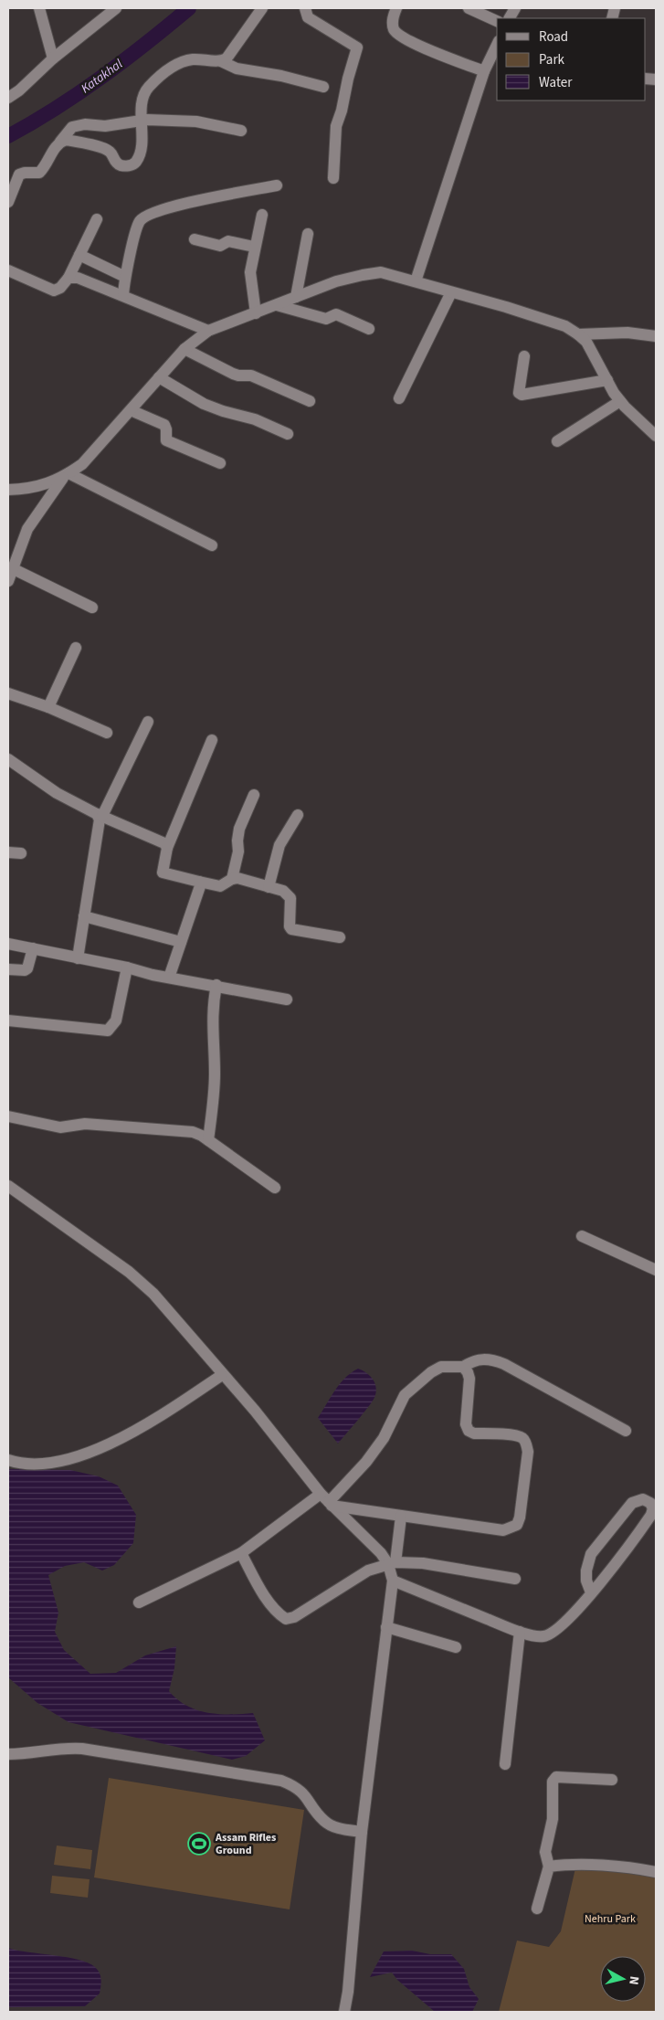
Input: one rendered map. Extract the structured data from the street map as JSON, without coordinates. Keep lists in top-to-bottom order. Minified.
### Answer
{"water":["Katakhal"],"parks":["Nehru Park"],"places":{"sports":["Assam Rifles Ground"]},"legend":["Road","Park","Water"],"north":"right"}
